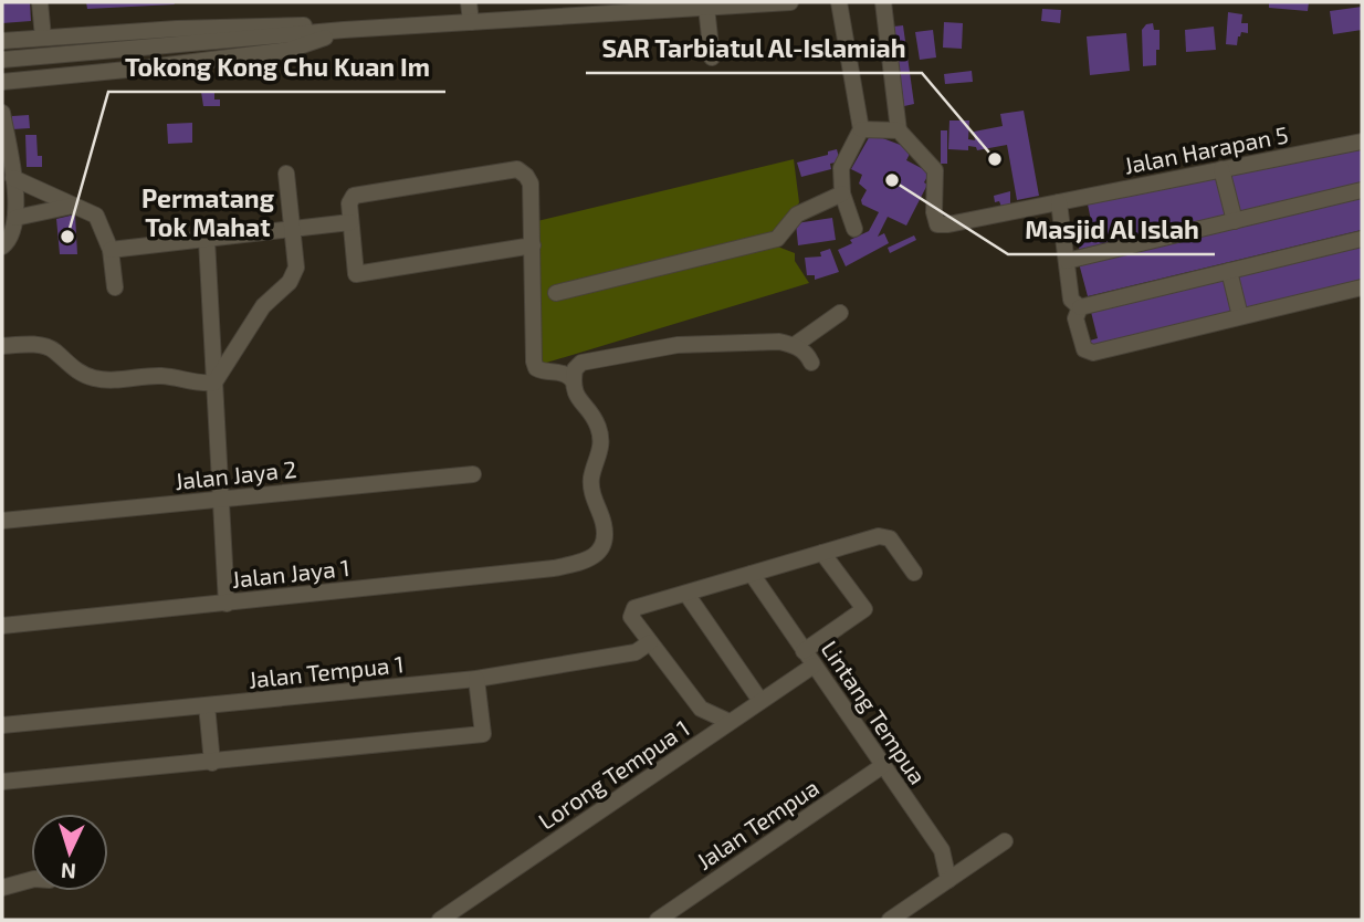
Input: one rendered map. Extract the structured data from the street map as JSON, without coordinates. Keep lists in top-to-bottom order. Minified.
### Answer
{"streets":{"street":["Jalan Harapan 5","Jalan Jaya 2","Jalan Jaya 1","Jalan Tempua 1","Lintang Tempua","Lorong Tempua 1","Jalan Tempua"]},"crossings":[["Lintang Tempua","Lorong Tempua 1"],["Lintang Tempua","Jalan Tempua"]],"districts":["Permatang Tok Mahat"],"places":["SAR Tarbiatul Al-Islamiah","Masjid Al Islah","Tokong Kong Chu Kuan Im"],"north":"bottom"}
